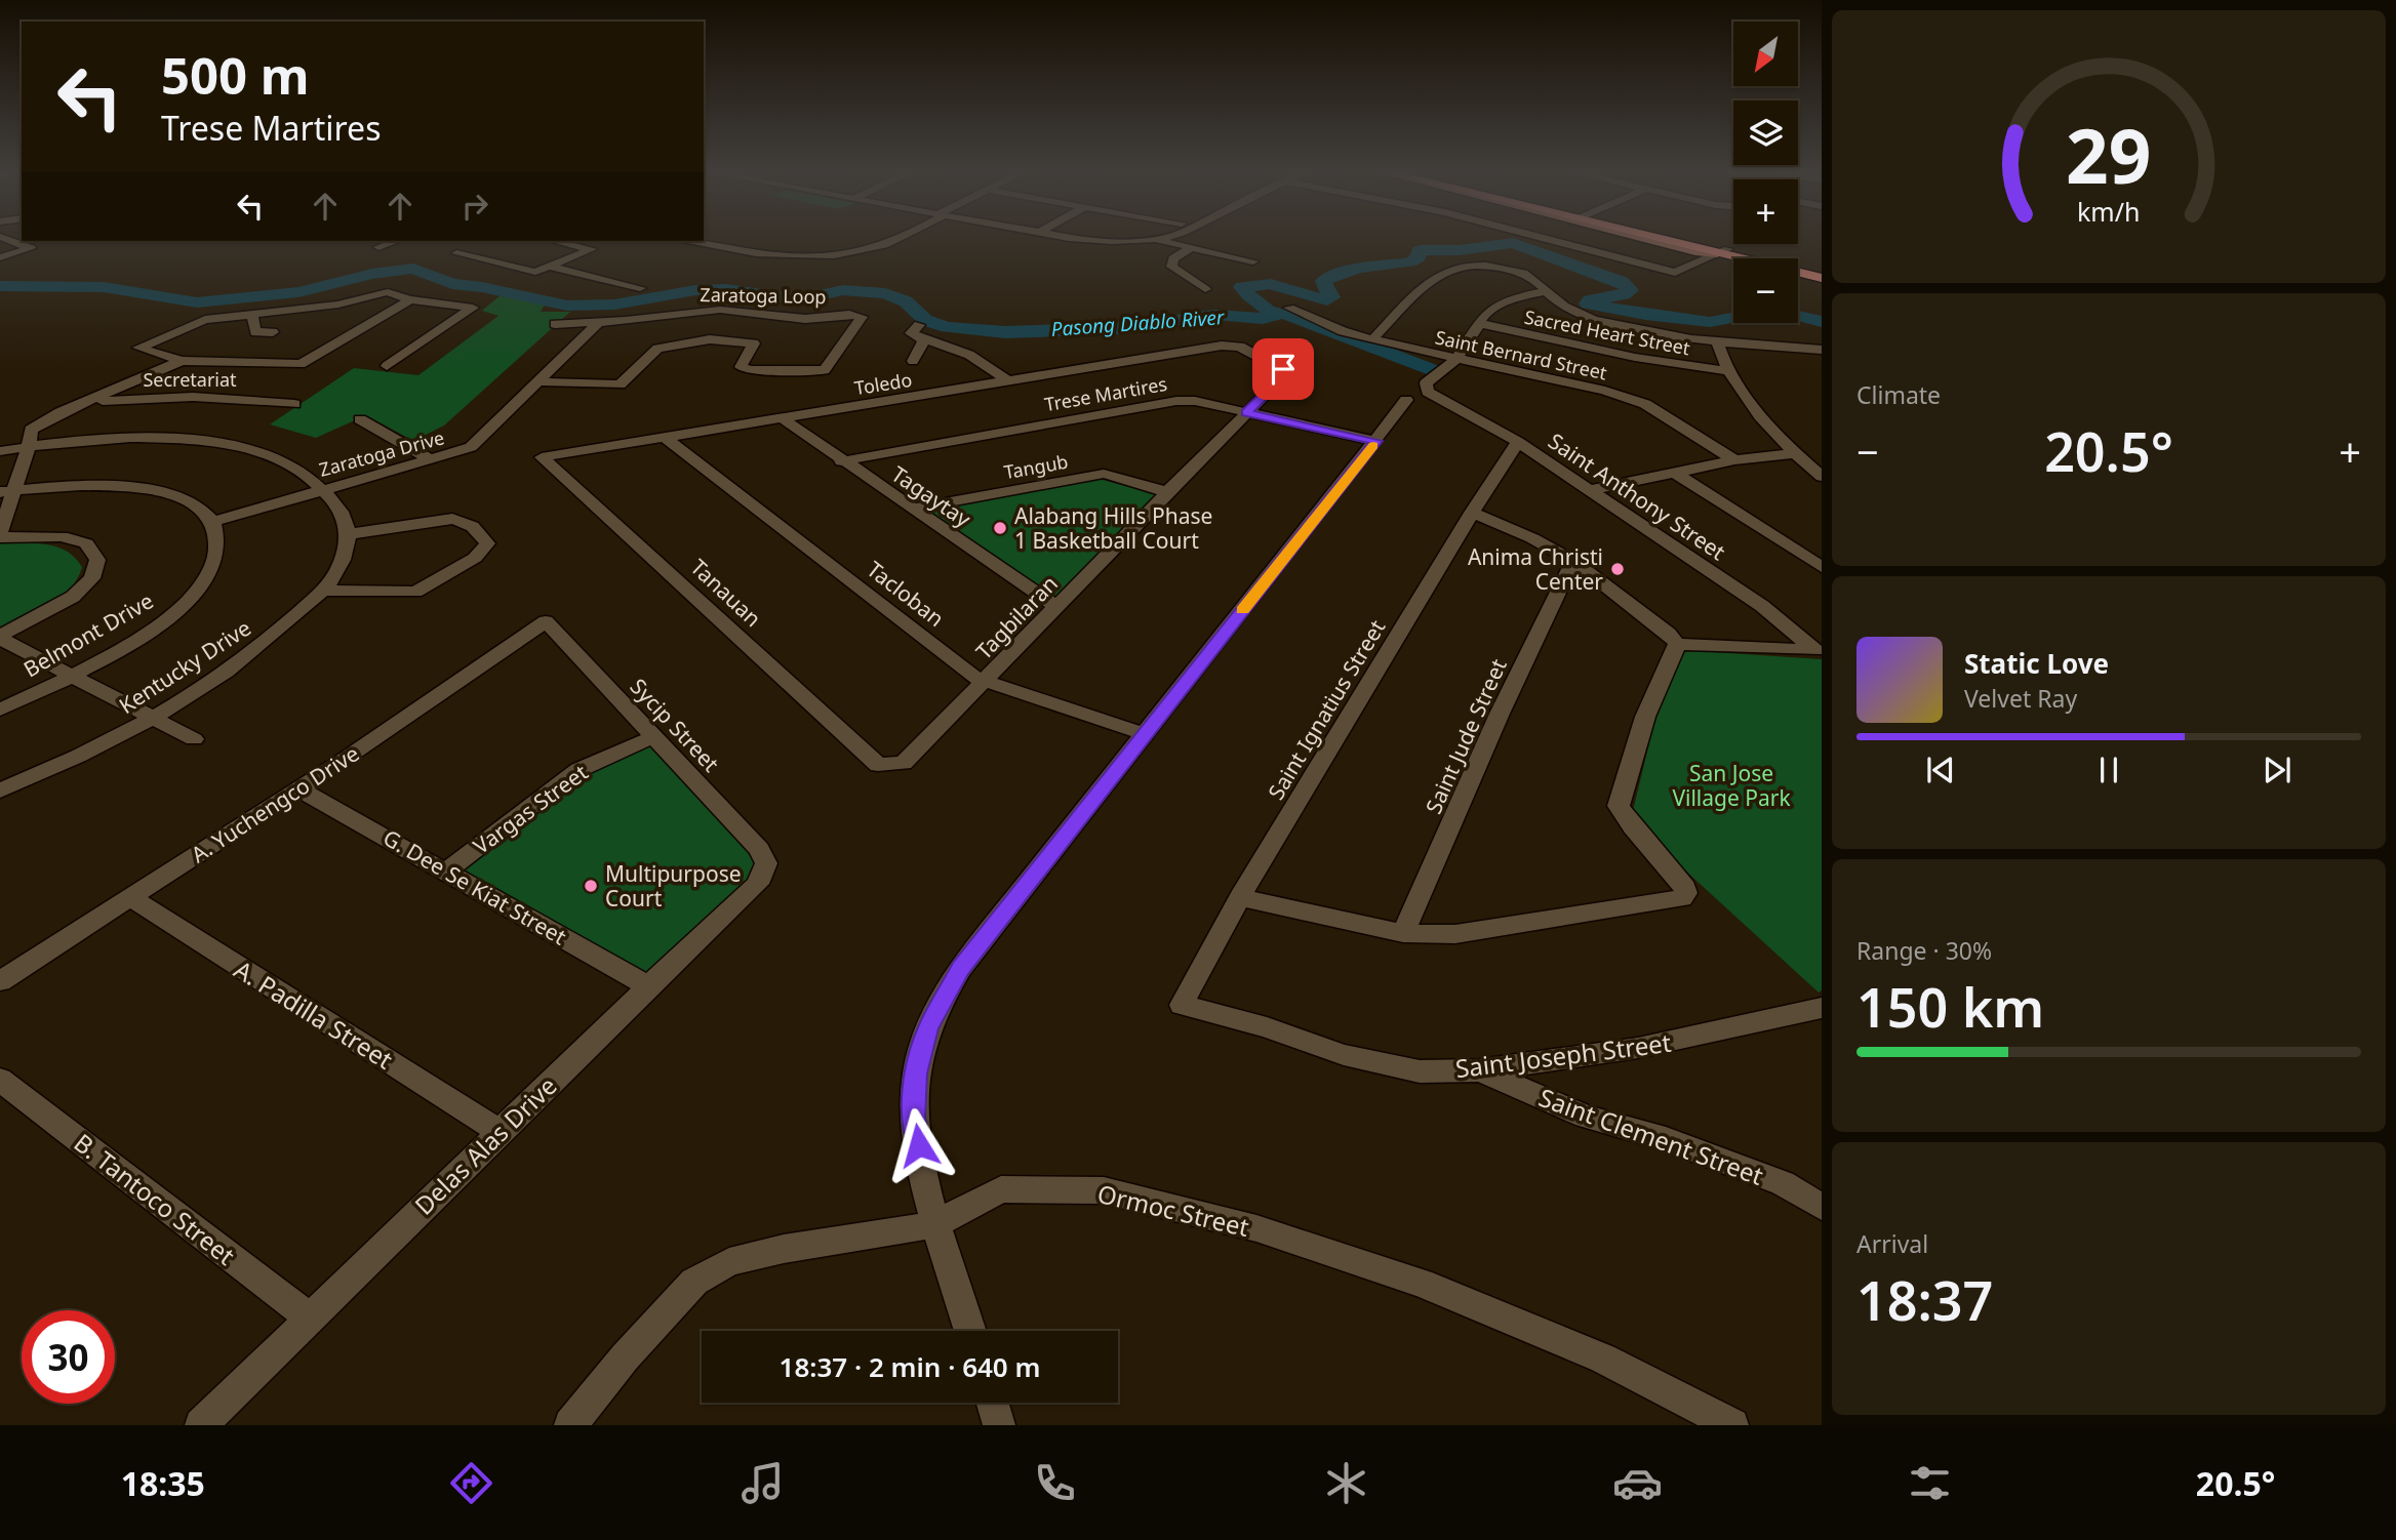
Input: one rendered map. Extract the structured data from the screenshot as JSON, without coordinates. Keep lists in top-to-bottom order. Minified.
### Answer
{"streets":{"street":["Zaratoga Loop","Sacred Heart Street","Saint Bernard Street","Secretariat","Toledo","Trese Martires","Zaratoga Drive","Tangub","Tagaytay","Saint Anthony Street","Tanauan","Tacloban","Tagbilaran","Belmont Drive","Kentucky Drive","Saint Ignatius Street","Sycip Street","Saint Jude Street","A. Yuchengco Drive","Vargas Street","G. Dee Se Kiat Street","A. Padilla Street","Saint Joseph Street","Saint Clement Street","Delas Alas Drive","B. Tantoco Street","Ormoc Street"]},"crossings":[["Zaratoga Loop","Zaratoga Drive"],["Toledo","Tagaytay"],["Toledo","Tanauan"],["Toledo","Tacloban"],["Toledo","Tagbilaran"],["Trese Martires","Tagaytay"],["Trese Martires","Tagbilaran"],["Zaratoga Drive","Belmont Drive"],["Tangub","Tagaytay"],["Tangub","Tagbilaran"],["Tagaytay","Tagbilaran"],["Saint Anthony Street","Saint Ignatius Street"],["Tanauan","Tagbilaran"],["Tacloban","Tagbilaran"],["Saint Ignatius Street","Saint Joseph Street"],["Sycip Street","A. Yuchengco Drive"],["Sycip Street","Vargas Street"],["Sycip Street","Delas Alas Drive"],["A. Yuchengco Drive","G. Dee Se Kiat Street"],["A. Yuchengco Drive","A. Padilla Street"],["Vargas Street","G. Dee Se Kiat Street"],["G. Dee Se Kiat Street","Delas Alas Drive"],["A. Padilla Street","Delas Alas Drive"],["Saint Joseph Street","Saint Clement Street"],["Delas Alas Drive","B. Tantoco Street"]],"water":["Pasong Diablo River"],"parks":["San Jose Village Park"],"places":["Alabang Hills Phase 1 Basketball Court","Anima Christi Center","Multipurpose Court"],"north":"bottom left","page":{"map_buttons":["+","−"],"turn":["500 m","Trese Martires"],"tile":["Climate",["Range · 30%","150 km"],["Arrival","18:37"]],"heat":["−","20.5°","+"],"song":["Static Love","Velvet Ray"],"limit":"30","trip":"18:37 · 2 min · 640 m","tabs":["18:35","20.5°"],"gauge":["29","km/h"]}}
